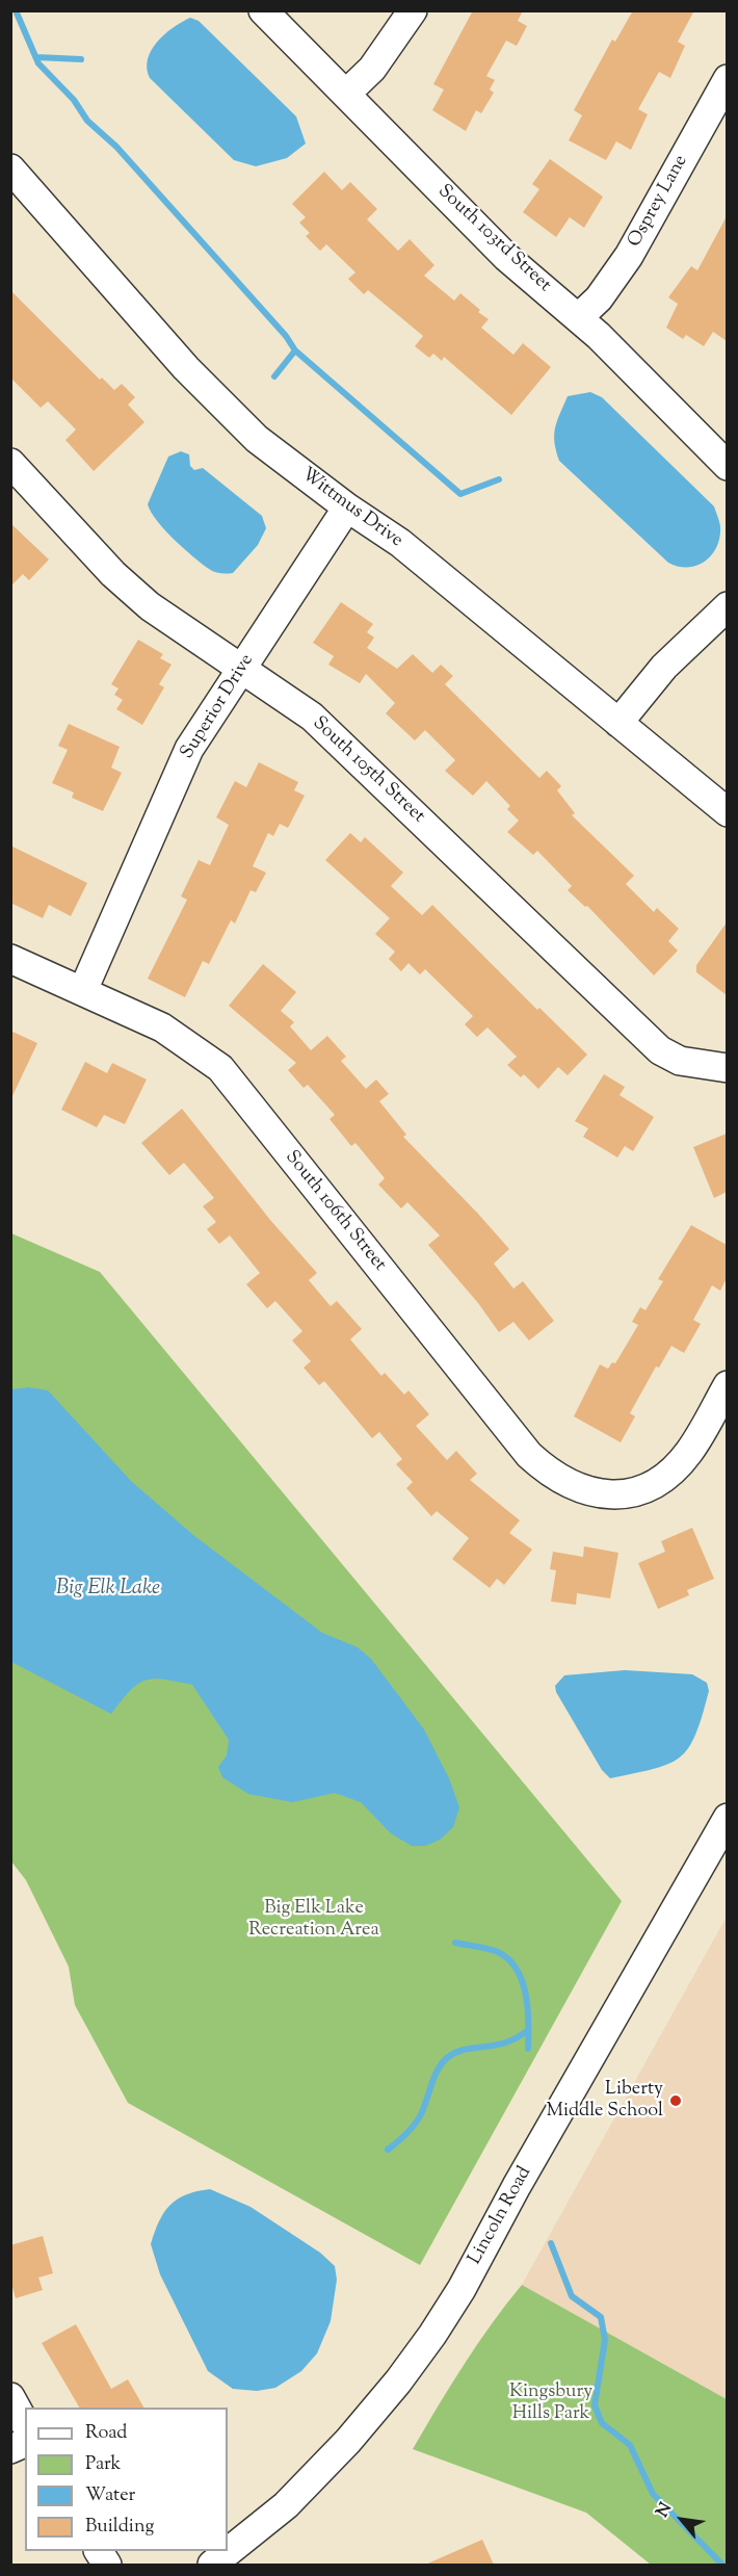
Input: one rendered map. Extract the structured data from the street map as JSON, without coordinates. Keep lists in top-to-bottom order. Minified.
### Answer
{"streets":{"street":["Osprey Lane","South 103rd Street","Wittmus Drive","Superior Drive","South 105th Street","South 106th Street","Lincoln Road"]},"crossings":[["Osprey Lane","South 103rd Street"],["Wittmus Drive","Superior Drive"],["Superior Drive","South 105th Street"],["Superior Drive","South 106th Street"]],"water":["Big Elk Lake"],"parks":["Big Elk Lake Recreation Area","Kingsbury Hills Park"],"places":["Liberty Middle School"],"legend":["Road","Park","Water","Building"],"north":"top left"}
